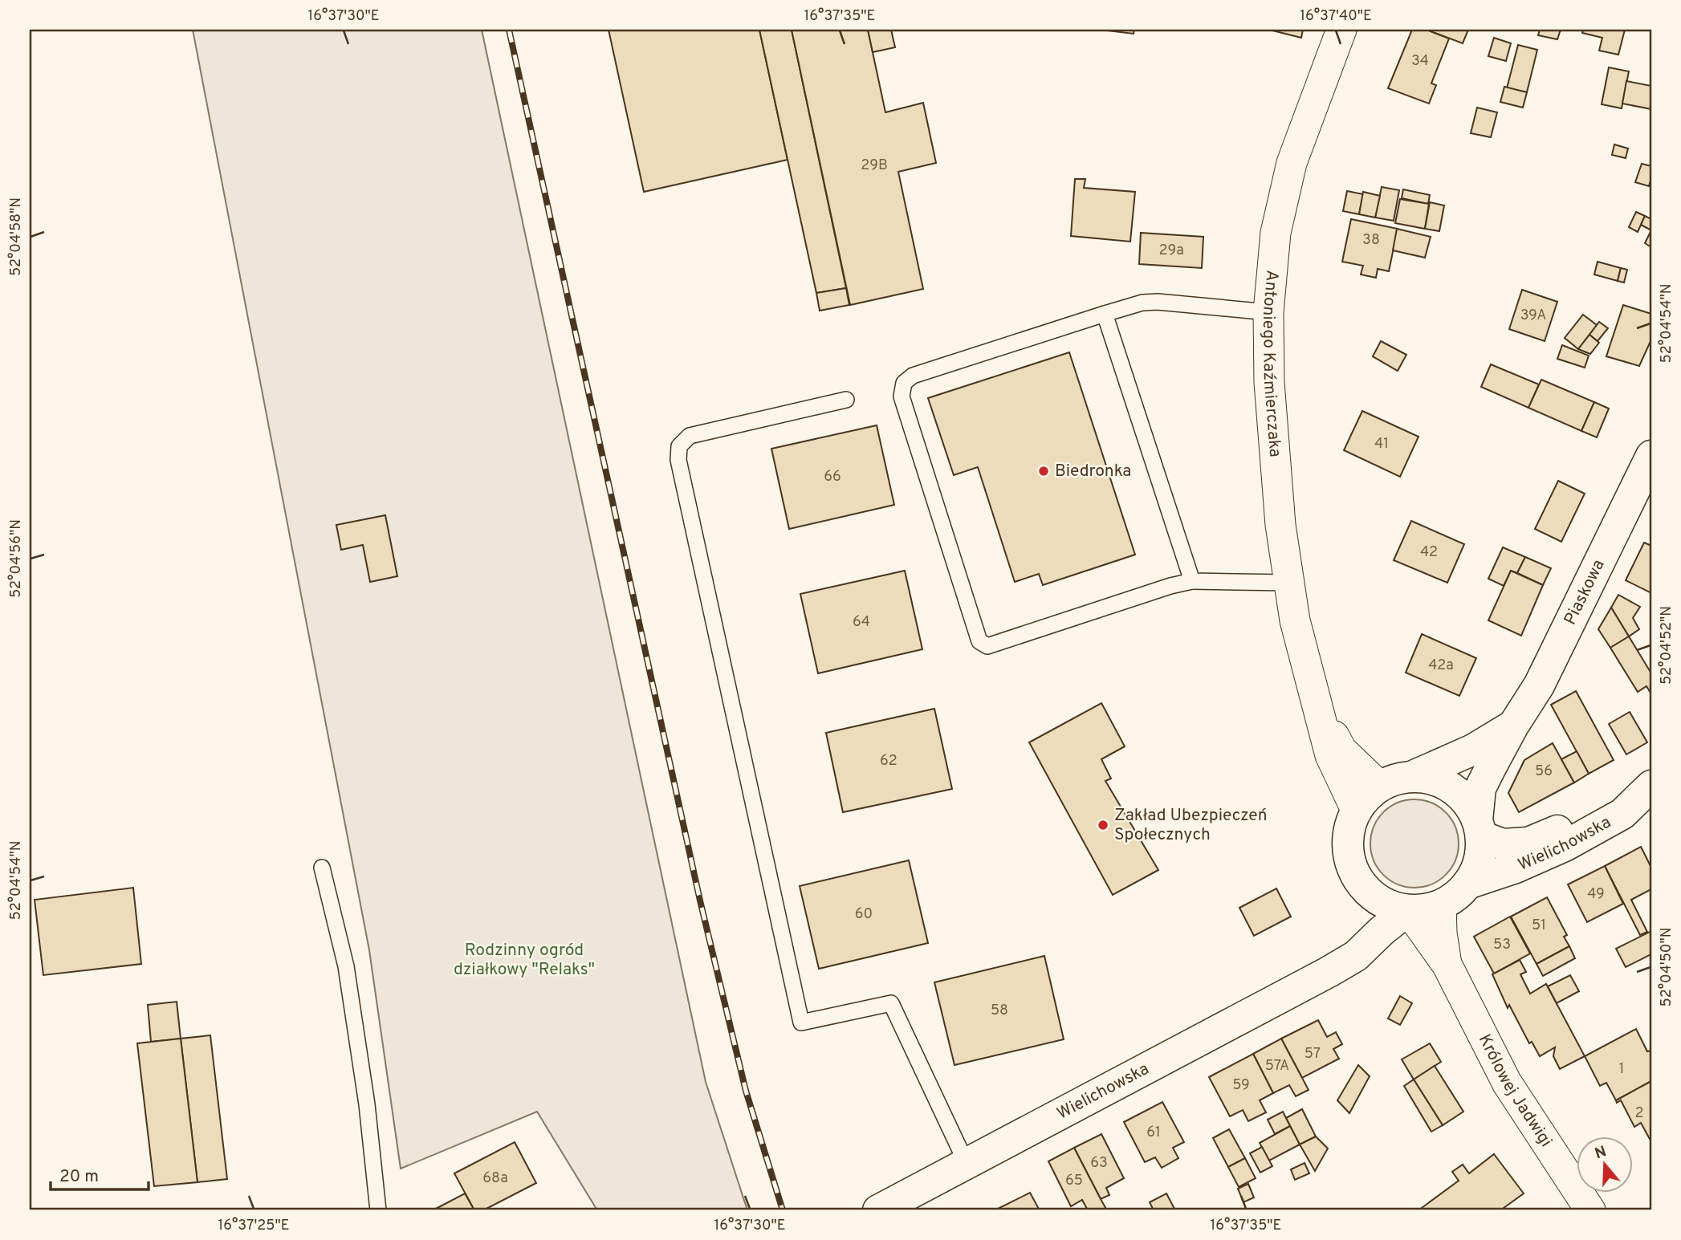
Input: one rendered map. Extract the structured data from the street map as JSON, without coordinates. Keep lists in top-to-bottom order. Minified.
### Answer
{"streets":{"street":["Antoniego Kaźmierczaka","Piaskowa","Wielichowska","Królowej Jadwigi"]},"crossings":[["Antoniego Kaźmierczaka","Piaskowa"],["Antoniego Kaźmierczaka","Wielichowska"],["Antoniego Kaźmierczaka","Królowej Jadwigi"],["Piaskowa","Wielichowska"],["Piaskowa","Królowej Jadwigi"],["Wielichowska","Królowej Jadwigi"]],"parks":["Rodzinny ogród działkowy \"Relaks\""],"places":["Biedronka","Zakład Ubezpieczeń Społecznych"],"house_numbers":["34","29B","38","29a","39A","41","66","42","64","42a","62","56","49","60","51","53","58","57","57A","1","59","2","61","63","68a","65"],"scale_bar":"20 m","north":"top","coordinates":["16°37'30\"E","16°37'35\"E","16°37'40\"E","52°04'58\"N","52°04'54\"N","52°04'56\"N","52°04'52\"N","52°04'50\"N","16°37'25\"E"]}
